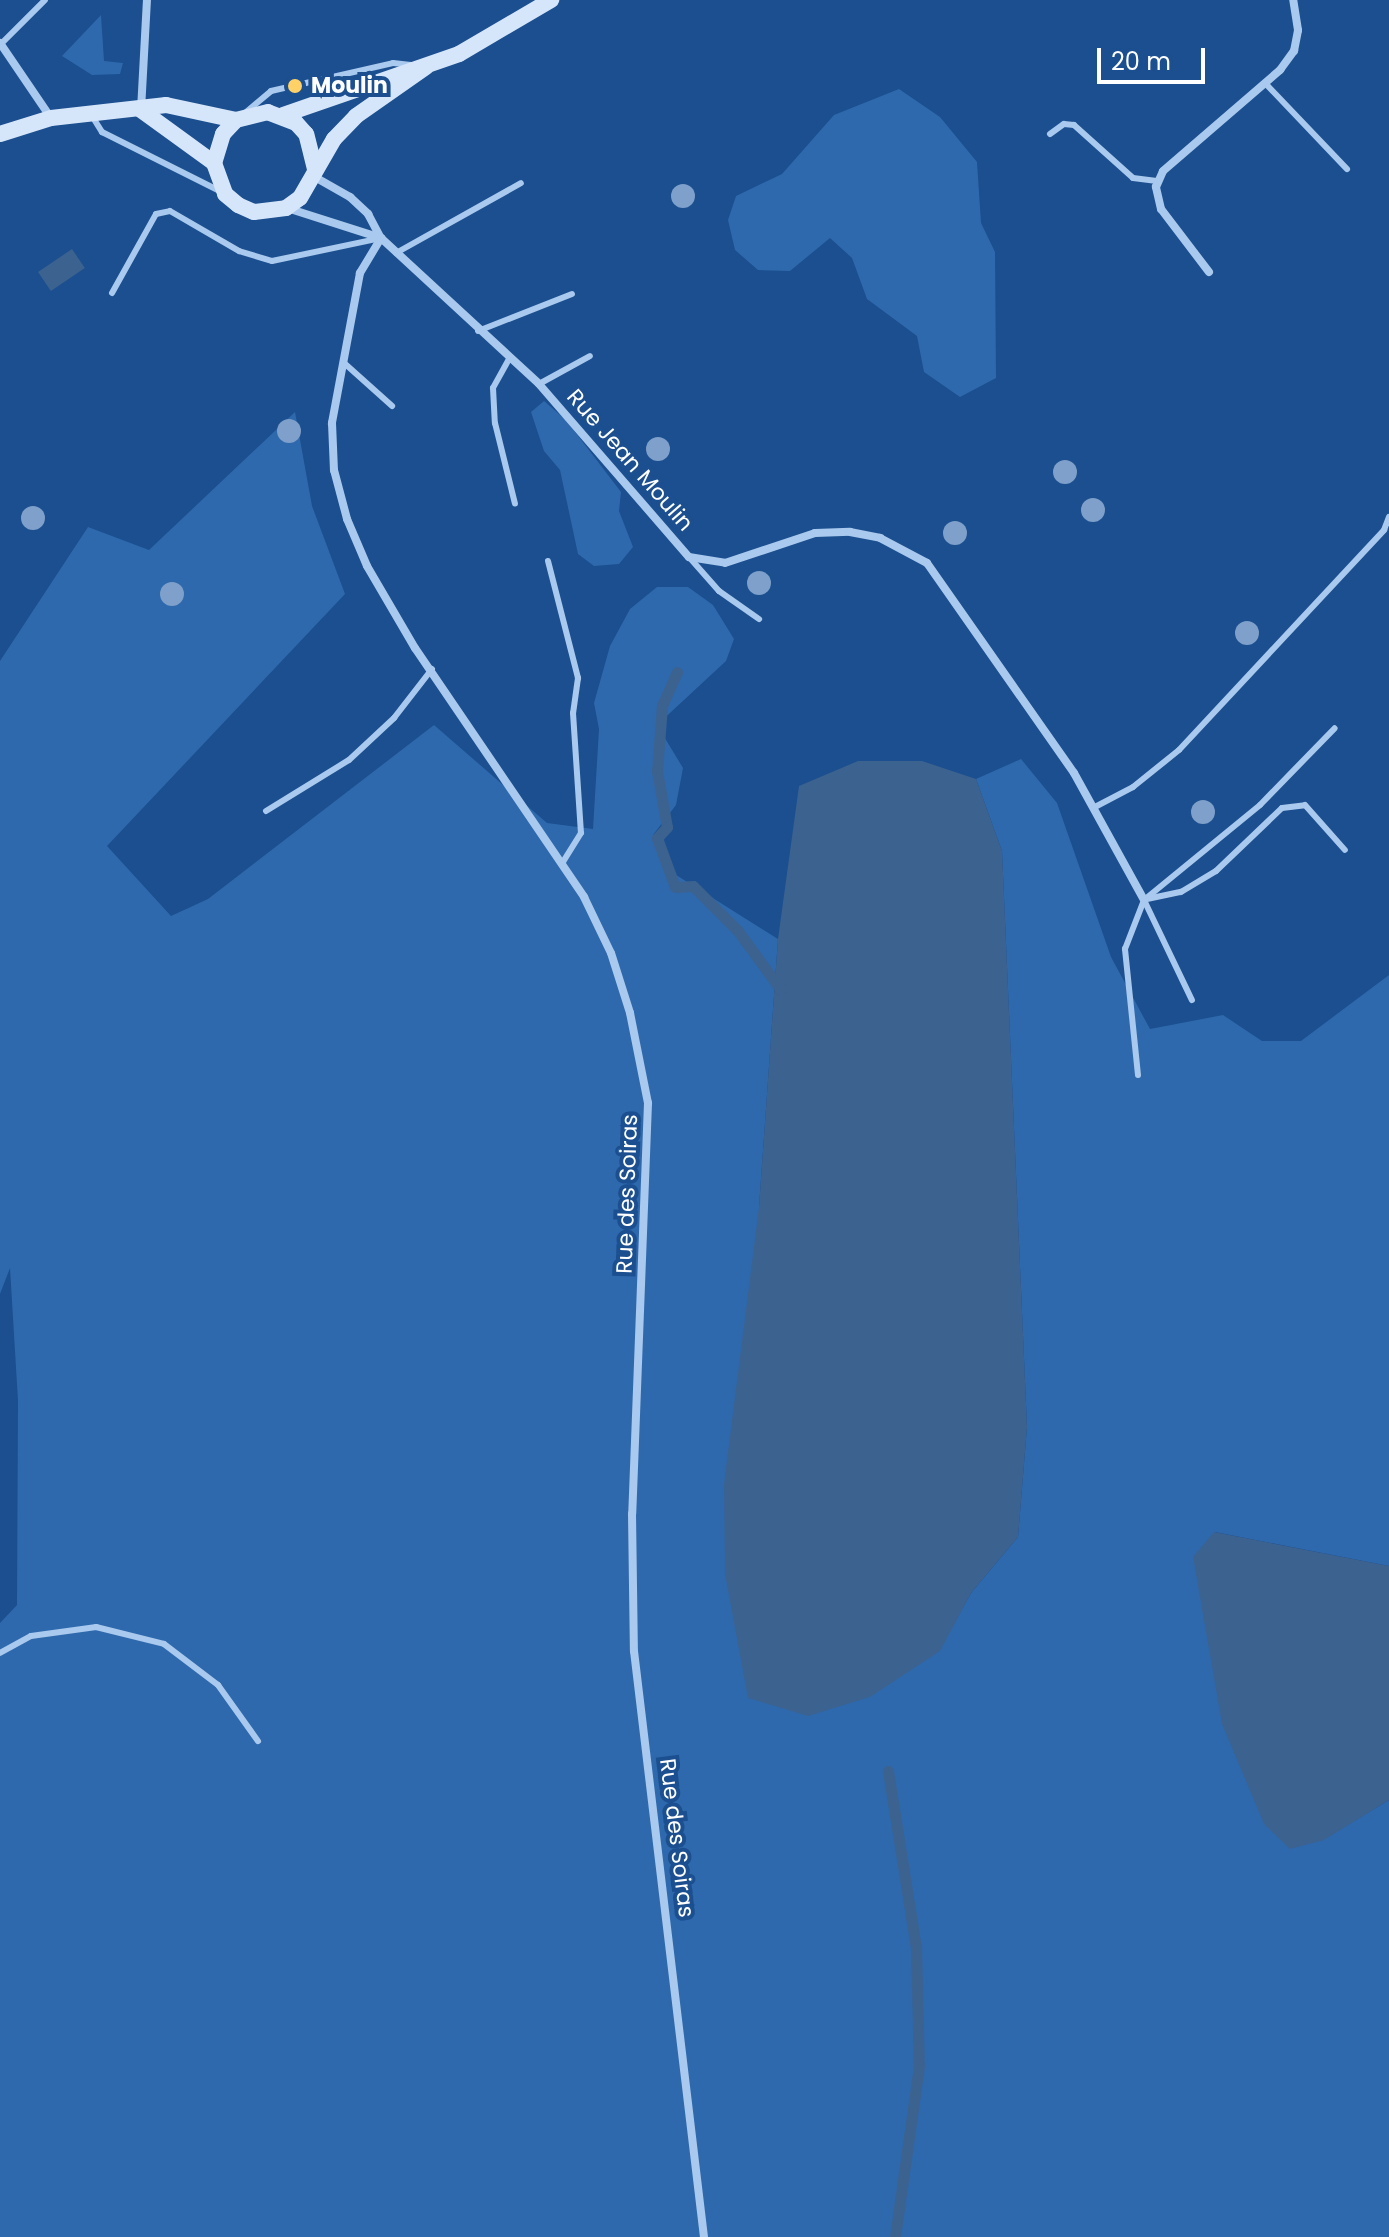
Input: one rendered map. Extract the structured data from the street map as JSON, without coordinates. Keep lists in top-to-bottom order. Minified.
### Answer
{"streets":{"street":["Rue Jean Moulin","Rue des Soiras"]},"crossings":[["Rue Jean Moulin","Rue des Soiras"]],"places":["Moulin"],"scale_bar":"20 m"}
